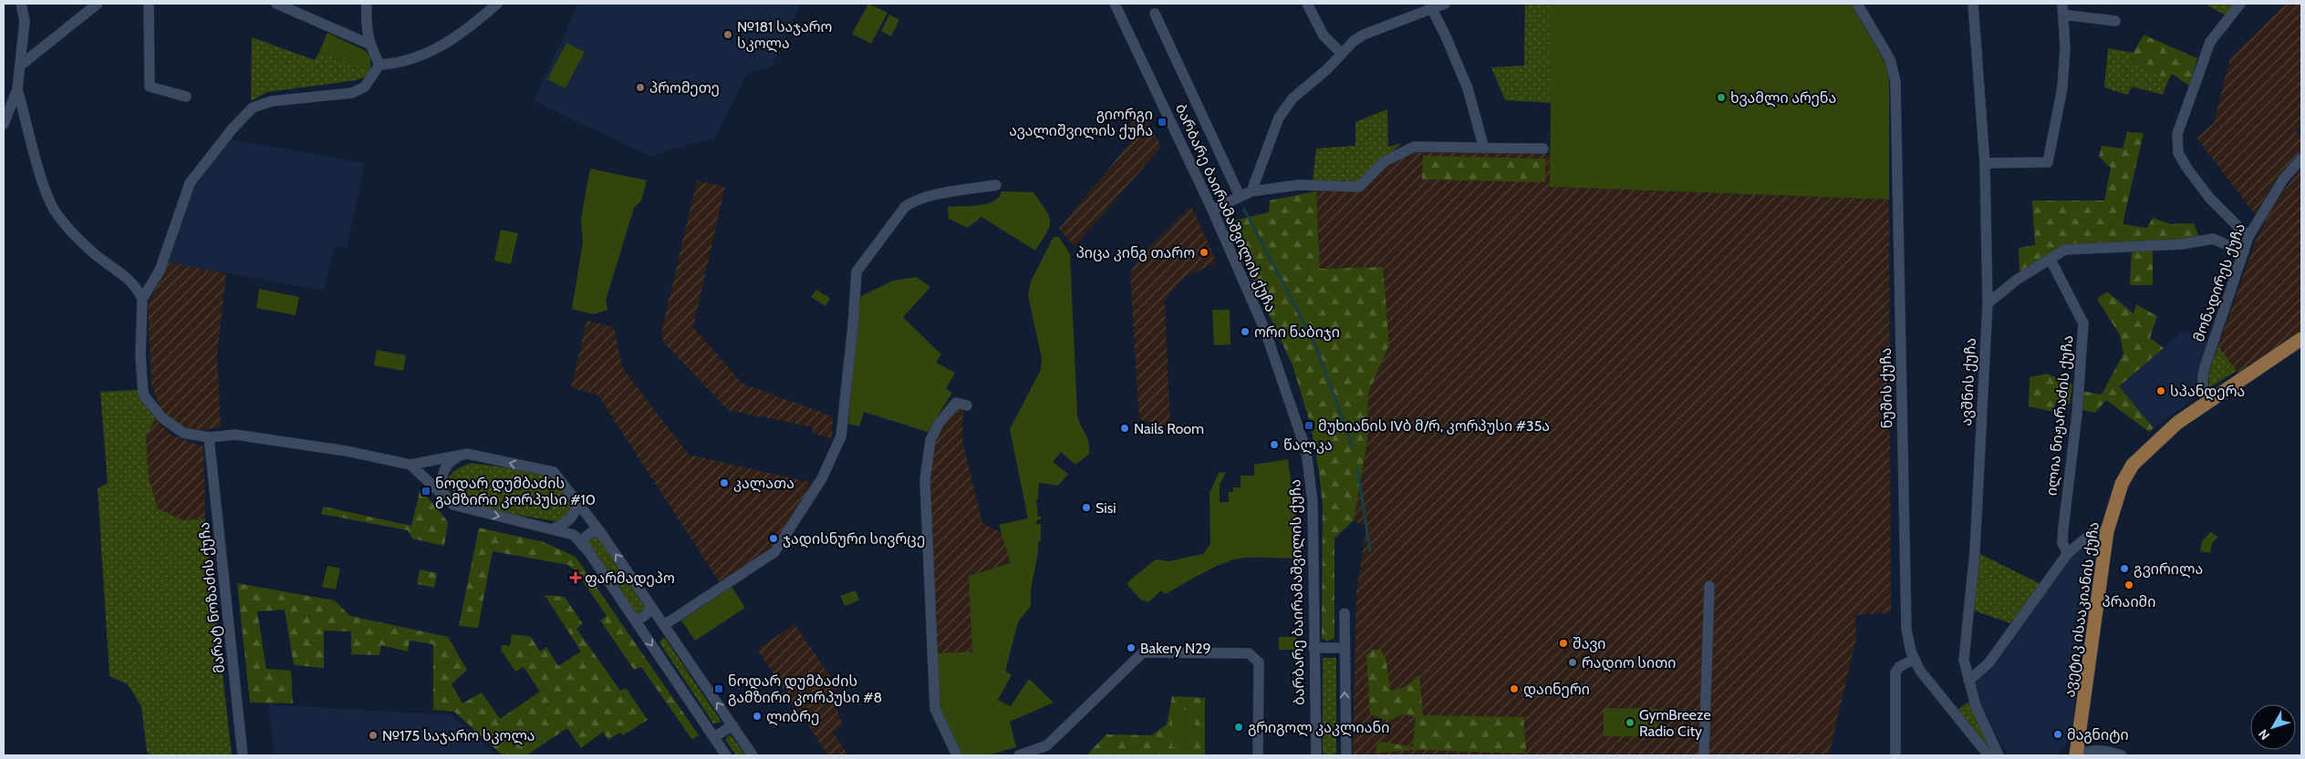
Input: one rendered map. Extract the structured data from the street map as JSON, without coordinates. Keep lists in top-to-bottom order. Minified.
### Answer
{"streets":{"main road":["ავეტიკ ისააკიანის ქუჩა"],"street":["ბარბარე ბაირამაშვილის ქუჩა","მონადირეს ქუჩა","ავშნის ქუჩა","ნუშის ქუჩა","ილია ნიჟარაძის ქუჩა","მარატ ნოზაძის ქუჩა"]},"crossings":[["მონადირეს ქუჩა","ავეტიკ ისააკიანის ქუჩა"]],"places":{"other":["№181 საჯარო სკოლა","პრომეთე","ხვამლი არენა","პიცა კინგ თარო","ორი ნაბიჯი","სპანდერა","Nails Room","წალკა","კალათა","Sisi","ჯადისნური სივრცე","გვირილა","პრაიმი","შავი","Bakery N29","რადიო სითი","დაინერი","ლიბრე","GymBreeze Radio City","გრიგოლ კაკლიანი","მაგნიტი","№175 საჯარო სკოლა"],"transit":["გიორგი ავალიშვილის ქუჩა","მუხიანის IVბ მ/რ, კორპუსი #35ა","ნოდარ დუმბაძის გამზირი კორპუსი #10","ნოდარ დუმბაძის გამზირი კორპუსი #8"],"health":["ფარმადეპო"]},"north":"bottom left"}
